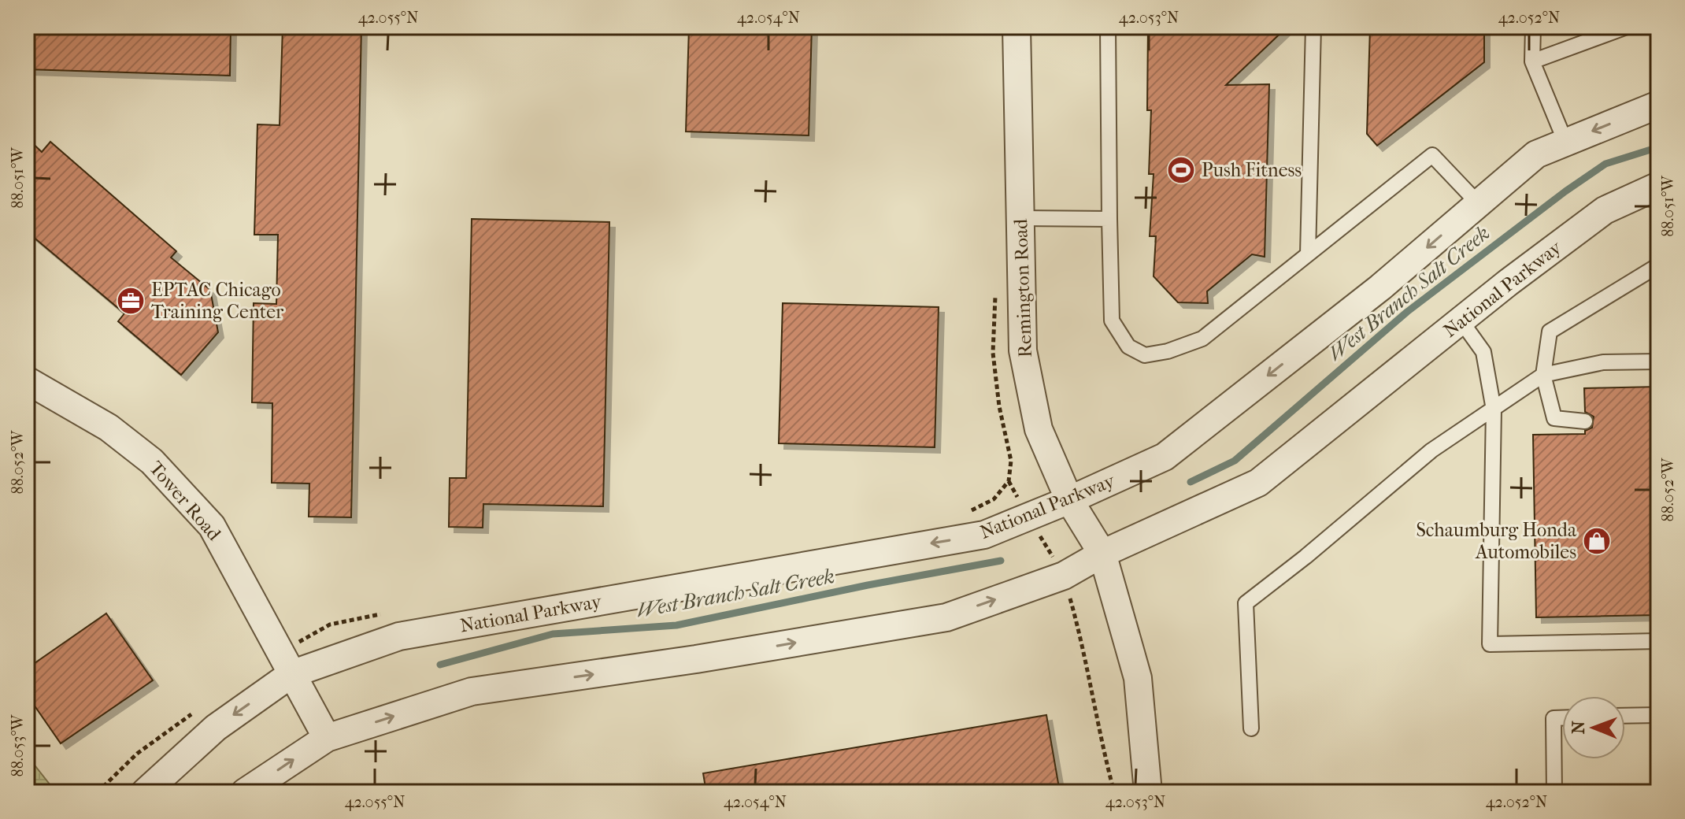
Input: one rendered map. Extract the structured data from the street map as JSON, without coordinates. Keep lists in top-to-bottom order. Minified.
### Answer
{"streets":{"street":["Remington Road","National Parkway","Tower Road"]},"crossings":[["Remington Road","National Parkway"],["National Parkway","Tower Road"]],"water":["West Branch Salt Creek"],"places":{"sports":["Push Fitness"],"office":["EPTAC Chicago Training Center"],"shop":["Schaumburg Honda Automobiles"]},"north":"left","coordinates":["42.055°N","42.054°N","42.053°N","42.052°N","88.051°W","88.052°W","88.053°W"]}
